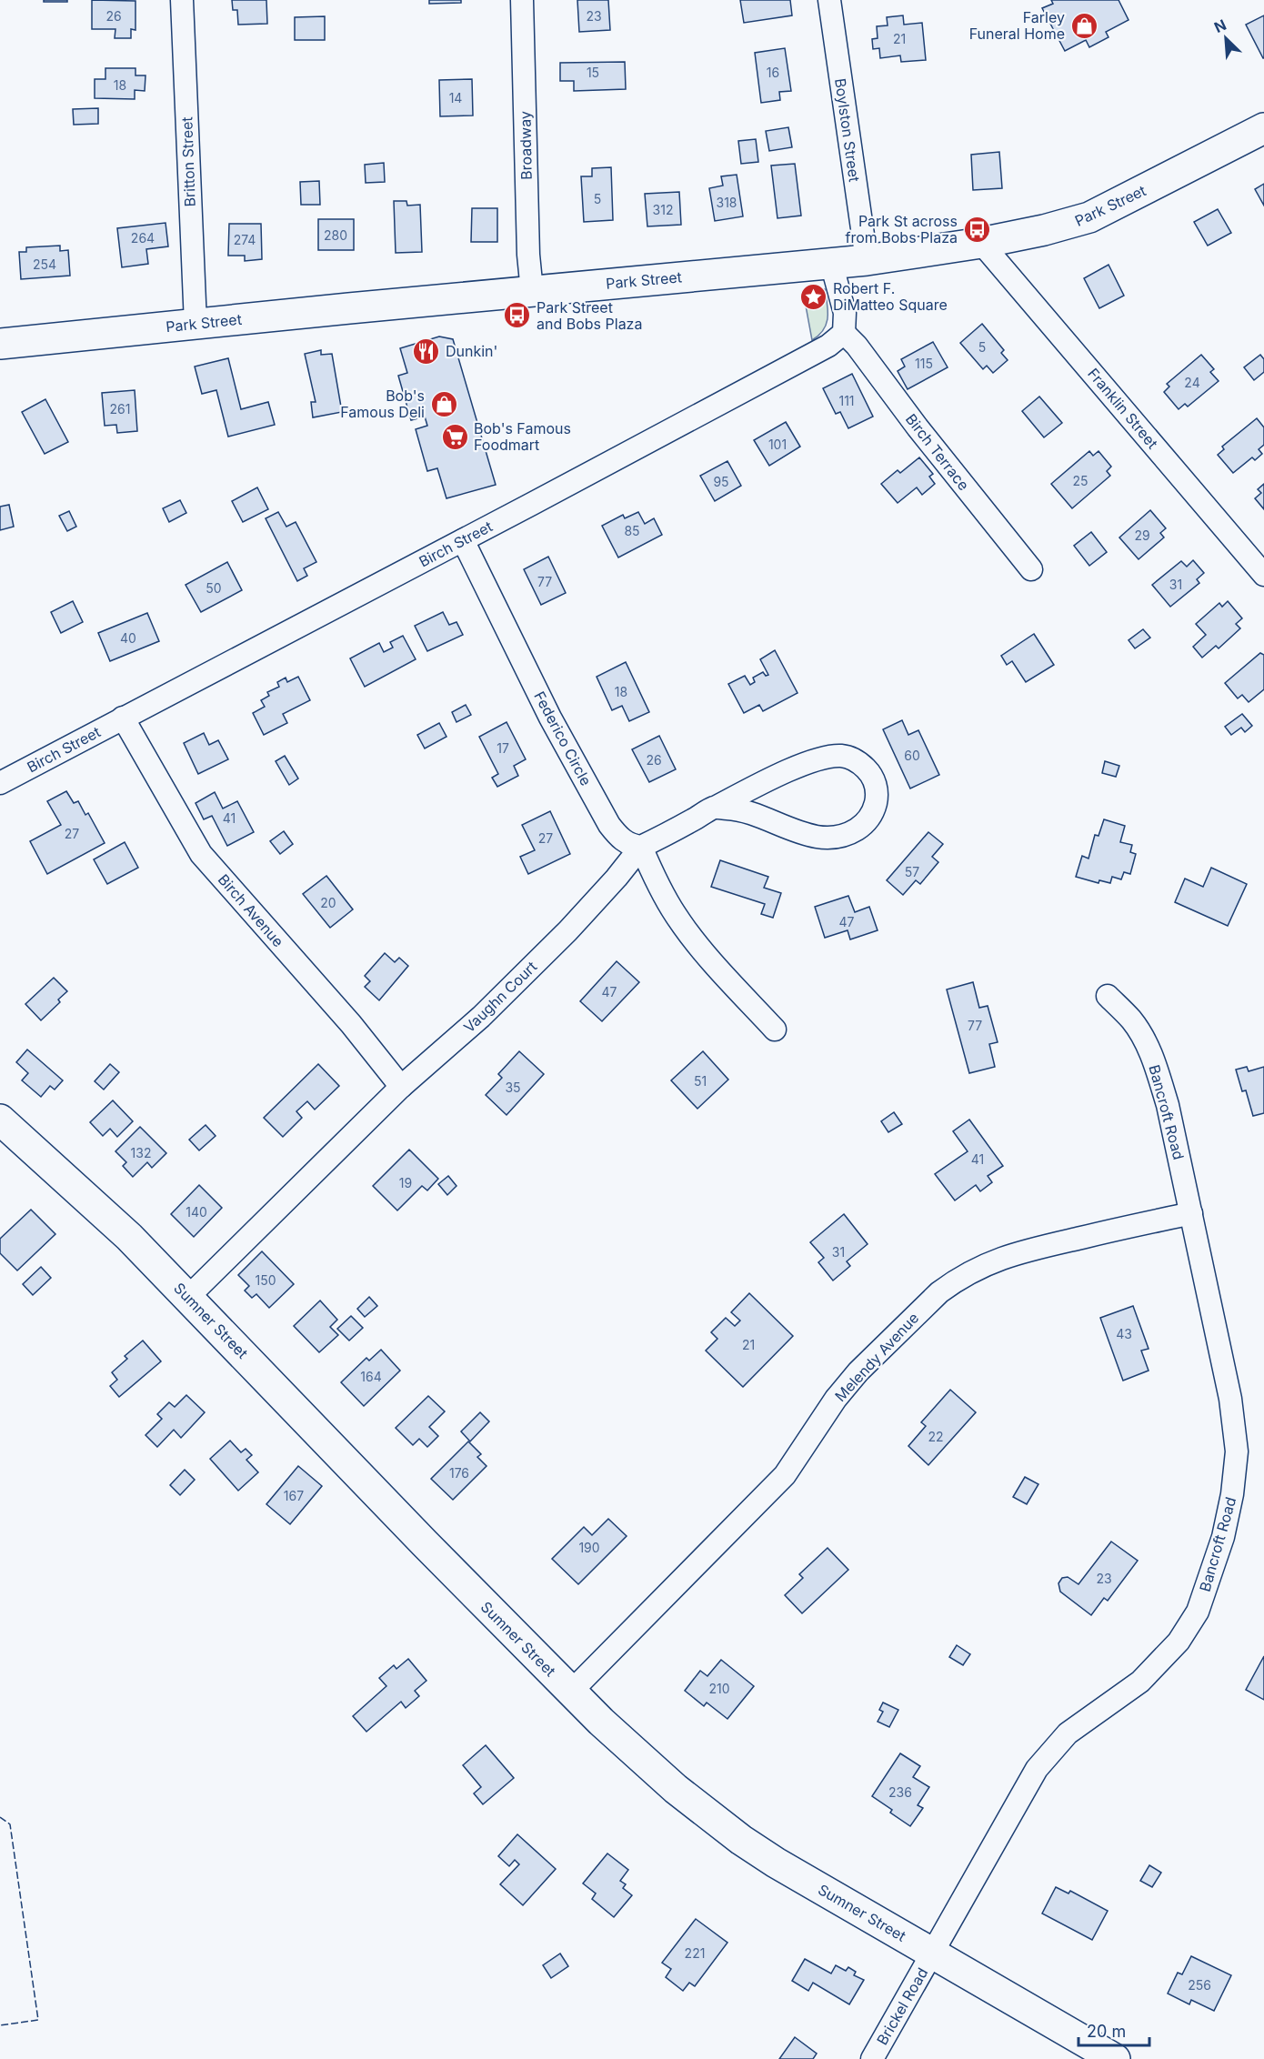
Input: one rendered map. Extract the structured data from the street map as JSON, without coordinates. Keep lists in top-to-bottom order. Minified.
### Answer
{"streets":{"main road":["Park Street","Sumner Street"],"street":["Boylston Street","Broadway","Britton Street","Franklin Street","Birch Terrace","Birch Street","Federico Circle","Birch Avenue","Vaughn Court","Bancroft Road","Melendy Avenue","Brickel Road"]},"crossings":[["Boylston Street","Park Street"],["Broadway","Park Street"],["Britton Street","Park Street"],["Park Street","Franklin Street"],["Birch Terrace","Birch Street"],["Birch Street","Federico Circle"],["Birch Street","Birch Avenue"],["Federico Circle","Vaughn Court"],["Birch Avenue","Vaughn Court"],["Vaughn Court","Sumner Street"],["Bancroft Road","Sumner Street"],["Bancroft Road","Melendy Avenue"],["Bancroft Road","Brickel Road"],["Sumner Street","Melendy Avenue"],["Sumner Street","Brickel Road"]],"places":{"shop":["Farley Funeral Home","Bob's Famous Deli"],"bus stop":["Park St across from Bobs Plaza","Park Street and Bobs Plaza"],"place":["Robert F. DiMatteo Square"],"restaurant":["Dunkin'"],"supermarket":["Bob's Famous Foodmart"]},"house_numbers":["26","23","21","15","16","18","14","5","318","312","280","264","274","254","5","115","24","111","261","101","25","95","85","29","77","31","50","40","18","17","60","26","41","27","27","57","20","47","47","77","51","35","132","41","19","140","31","150","43","21","164","22","176","167","190","23","210","236","221","256"],"scale_bar":"20 m","north":"top left"}
